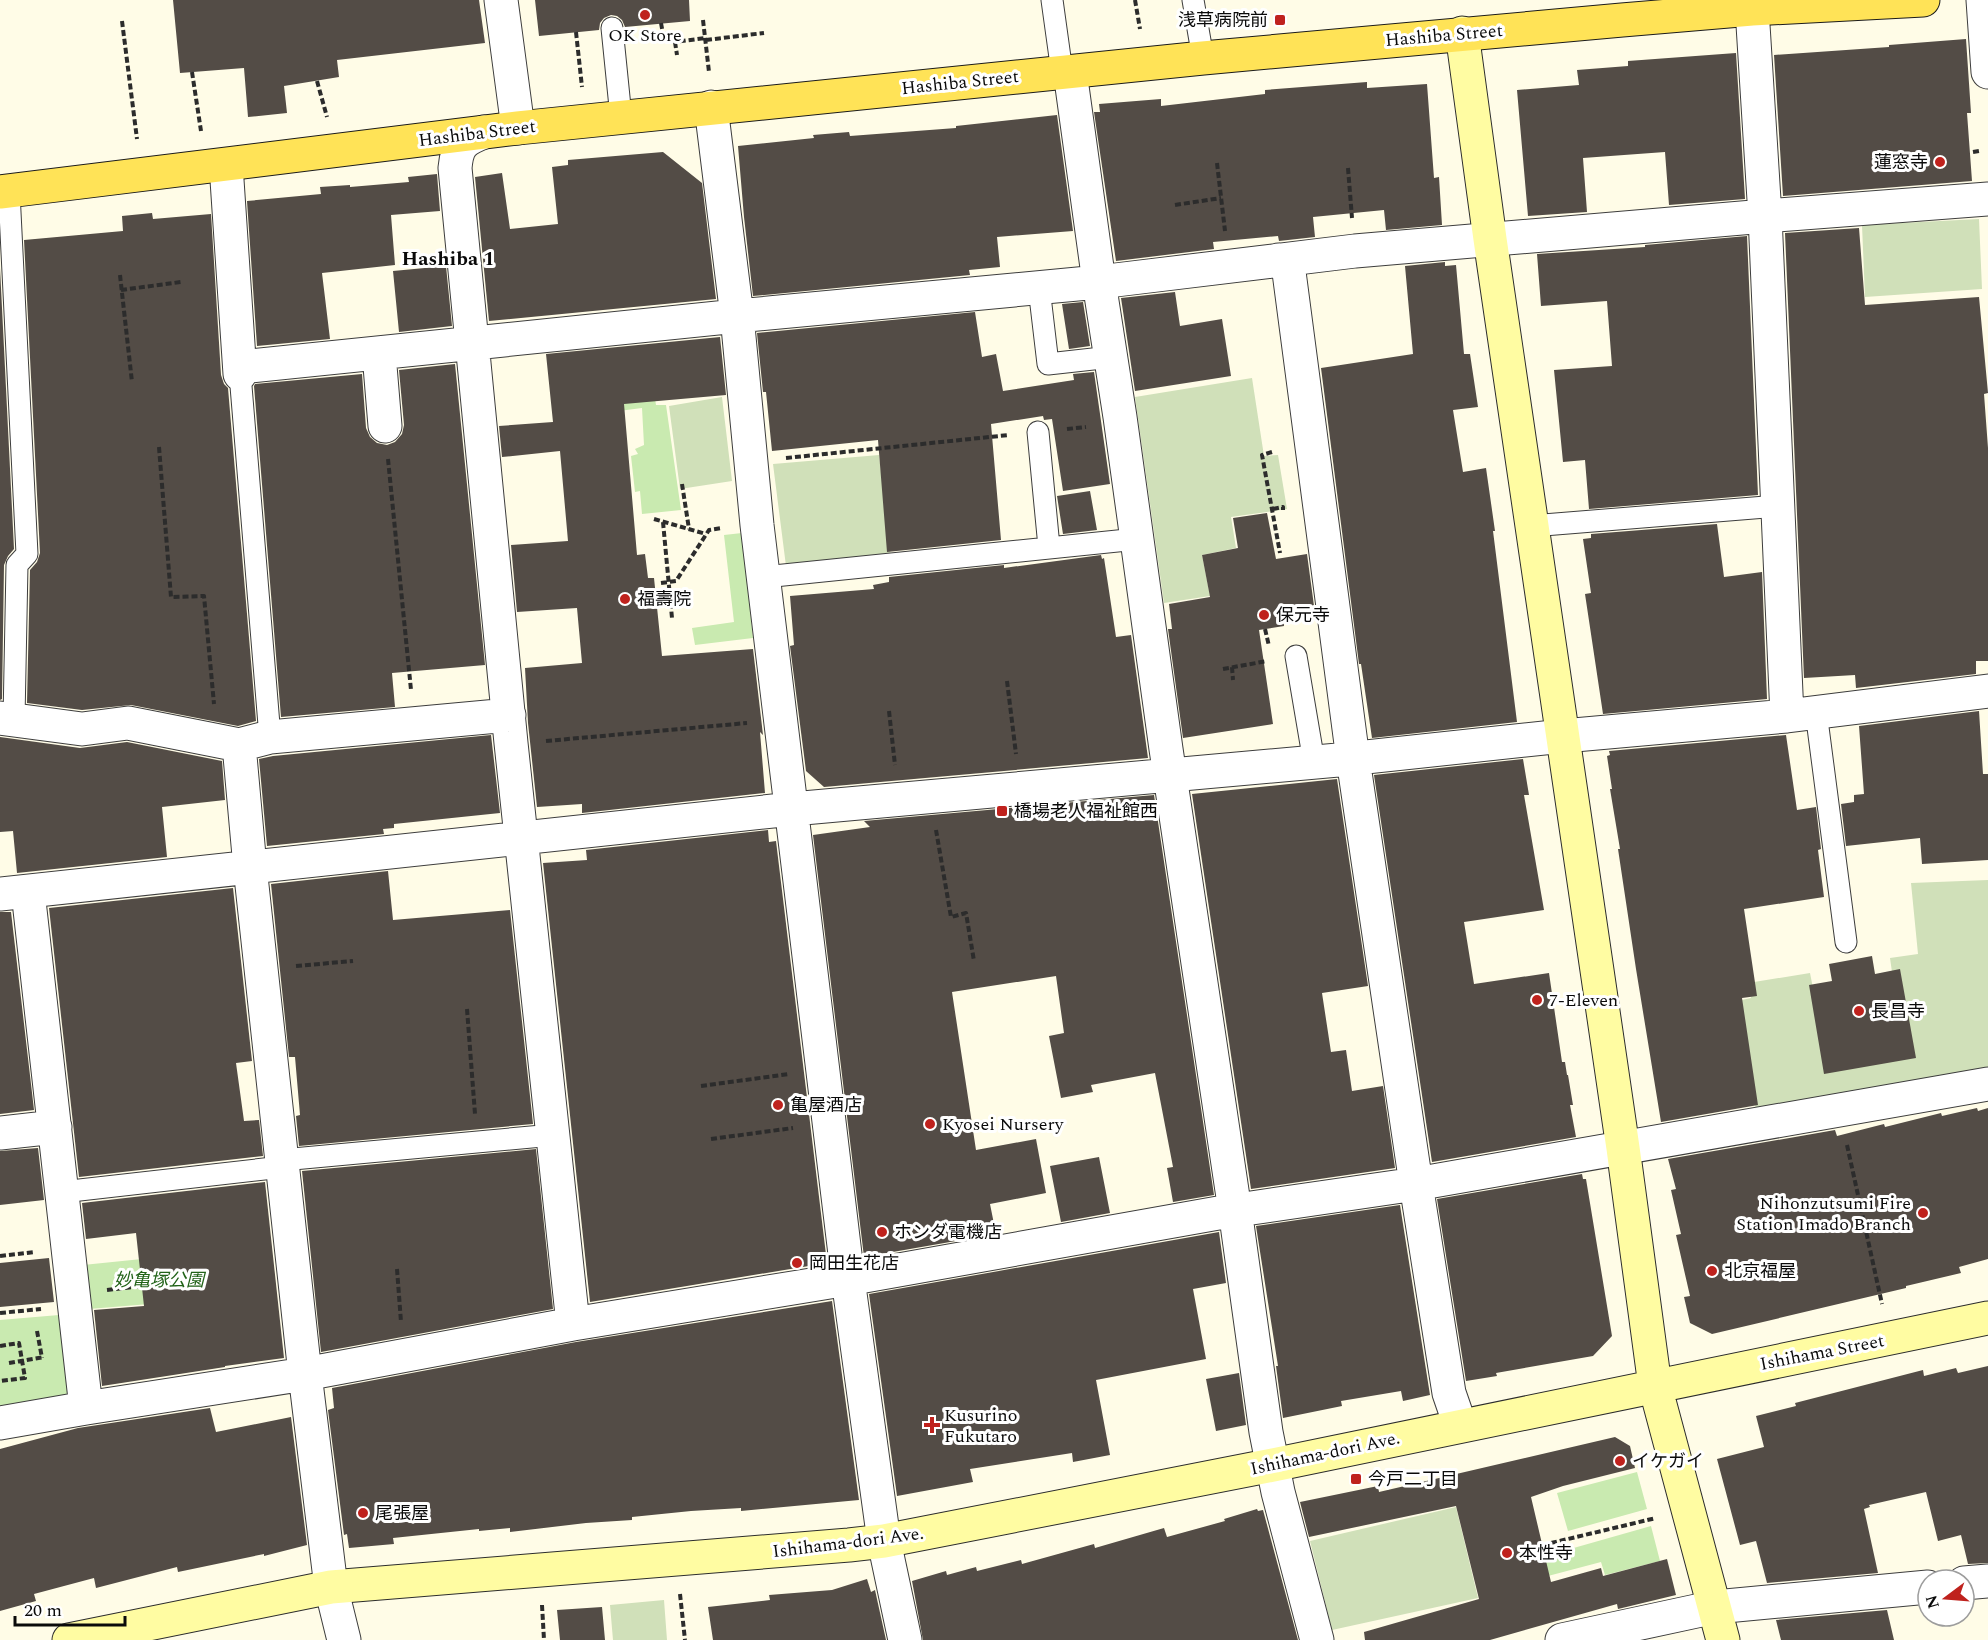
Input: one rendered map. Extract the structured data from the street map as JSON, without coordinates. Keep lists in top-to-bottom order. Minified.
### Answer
{"streets":{"main road":["Hashiba Street"],"street":["Ishihama Street","Ishihama-dori Ave."]},"crossings":[["Ishihama Street","Ishihama-dori Ave."]],"districts":["Hashiba 1"],"parks":["妙亀塚公園"],"places":{"other":["OK Store","蓮窓寺","福壽院","保元寺","7-Eleven","長昌寺","亀屋酒店","Kyosei Nursery","Nihonzutsumi Fire Station Imado Branch","ホンダ電機店","岡田生花店","北京福屋","イケガイ","尾張屋","本性寺"],"transit":["浅草病院前","橋場老人福祉館西","今戸二丁目"],"health":["Kusurino Fukutaro"]},"scale_bar":"20 m","north":"left"}
